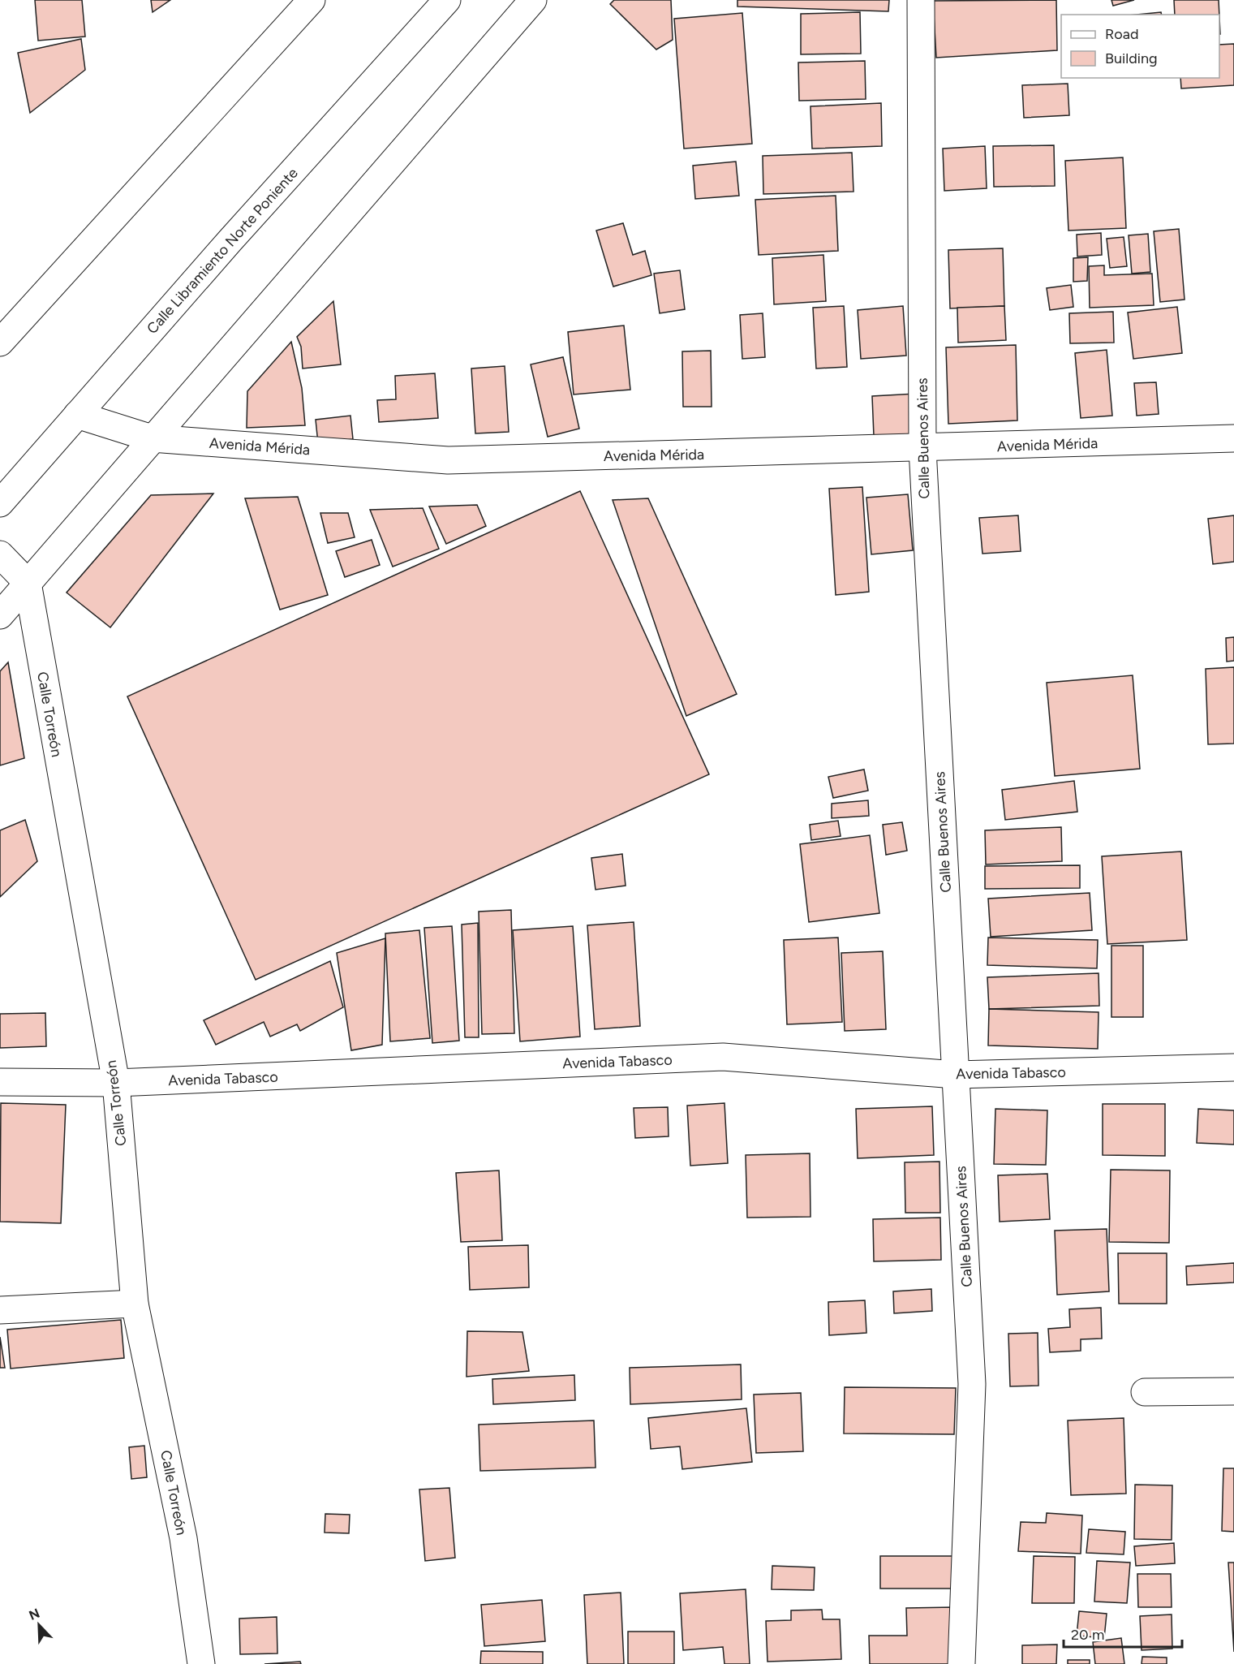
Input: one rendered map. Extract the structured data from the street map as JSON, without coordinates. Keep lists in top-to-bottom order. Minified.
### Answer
{"streets":{"main road":["Calle Libramiento Norte Poniente","Calle Buenos Aires","Avenida Mérida","Calle Torreón","Avenida Tabasco"]},"crossings":[["Calle Libramiento Norte Poniente","Avenida Mérida"],["Calle Buenos Aires","Avenida Mérida"],["Calle Buenos Aires","Avenida Tabasco"],["Calle Torreón","Avenida Tabasco"]],"legend":["Road","Building"],"scale_bar":"20 m","north":"top left"}
